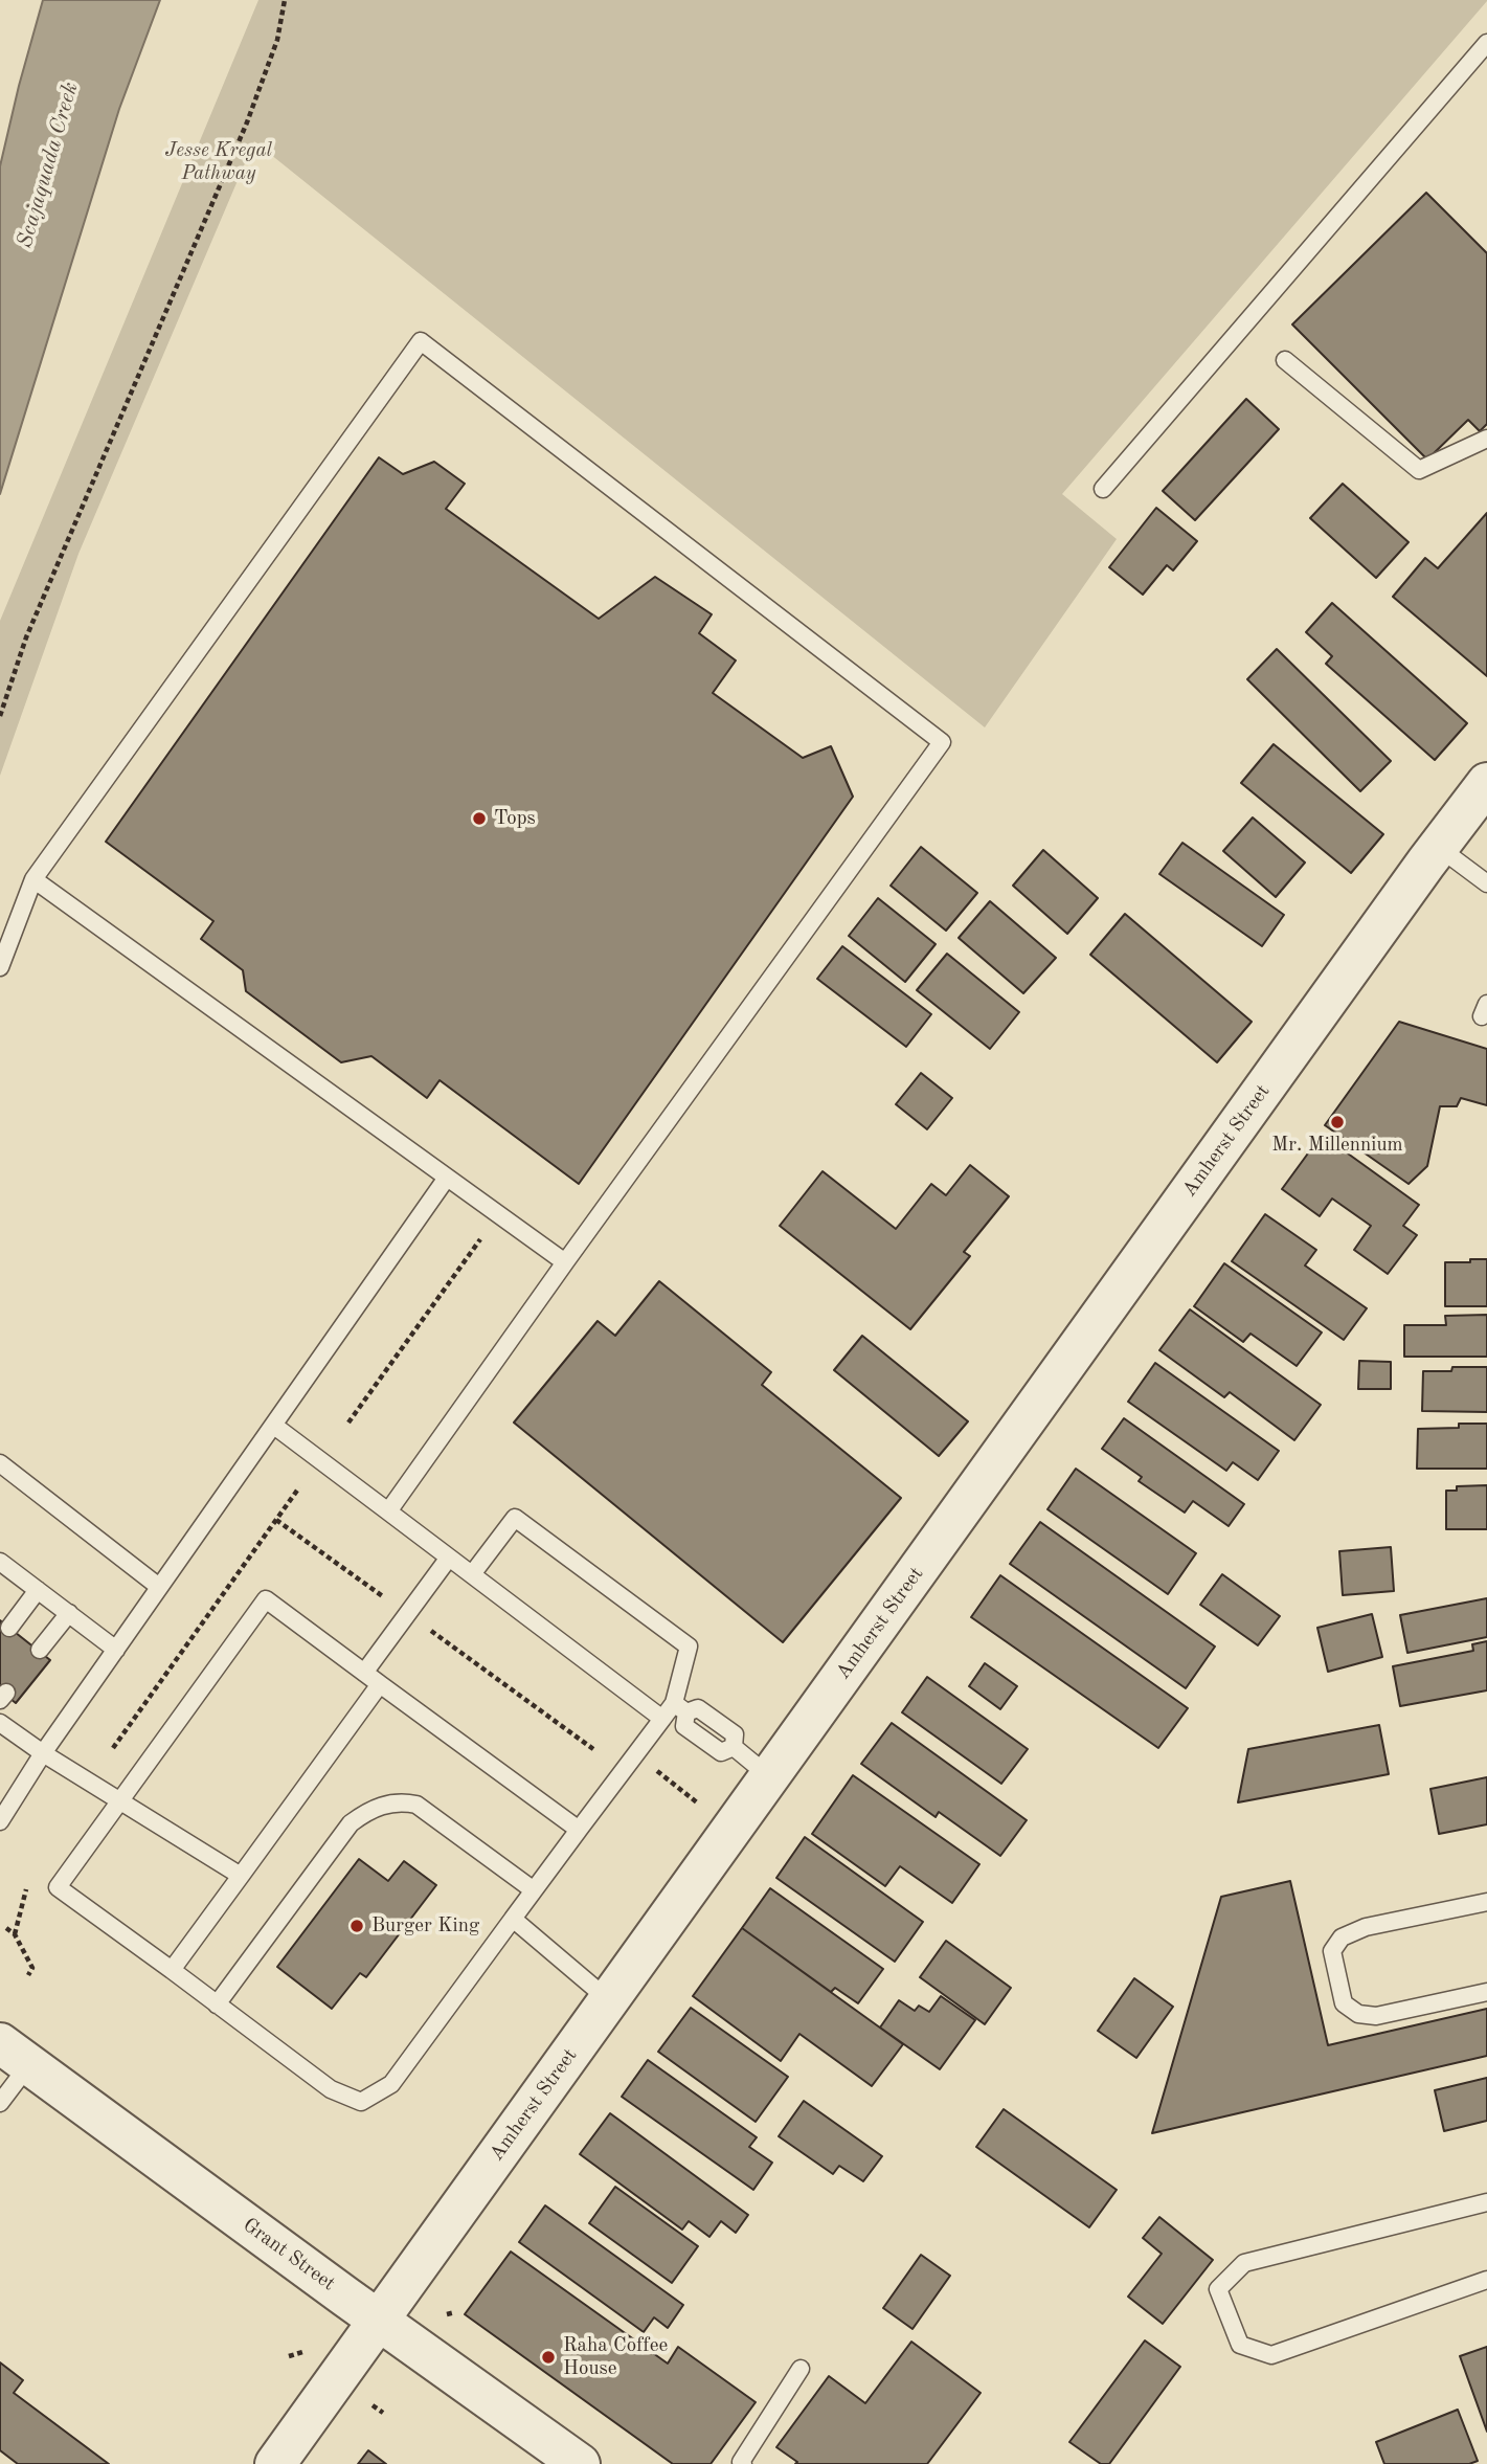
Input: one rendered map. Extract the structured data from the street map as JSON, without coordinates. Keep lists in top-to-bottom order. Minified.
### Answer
{"streets":{"street":["Amherst Street","Grant Street"]},"crossings":[["Amherst Street","Grant Street"]],"water":["Scajaquada Creek"],"parks":["Jesse Kregal Pathway"],"places":["Tops","Mr. Millennium","Burger King","Raha Coffee House"]}
